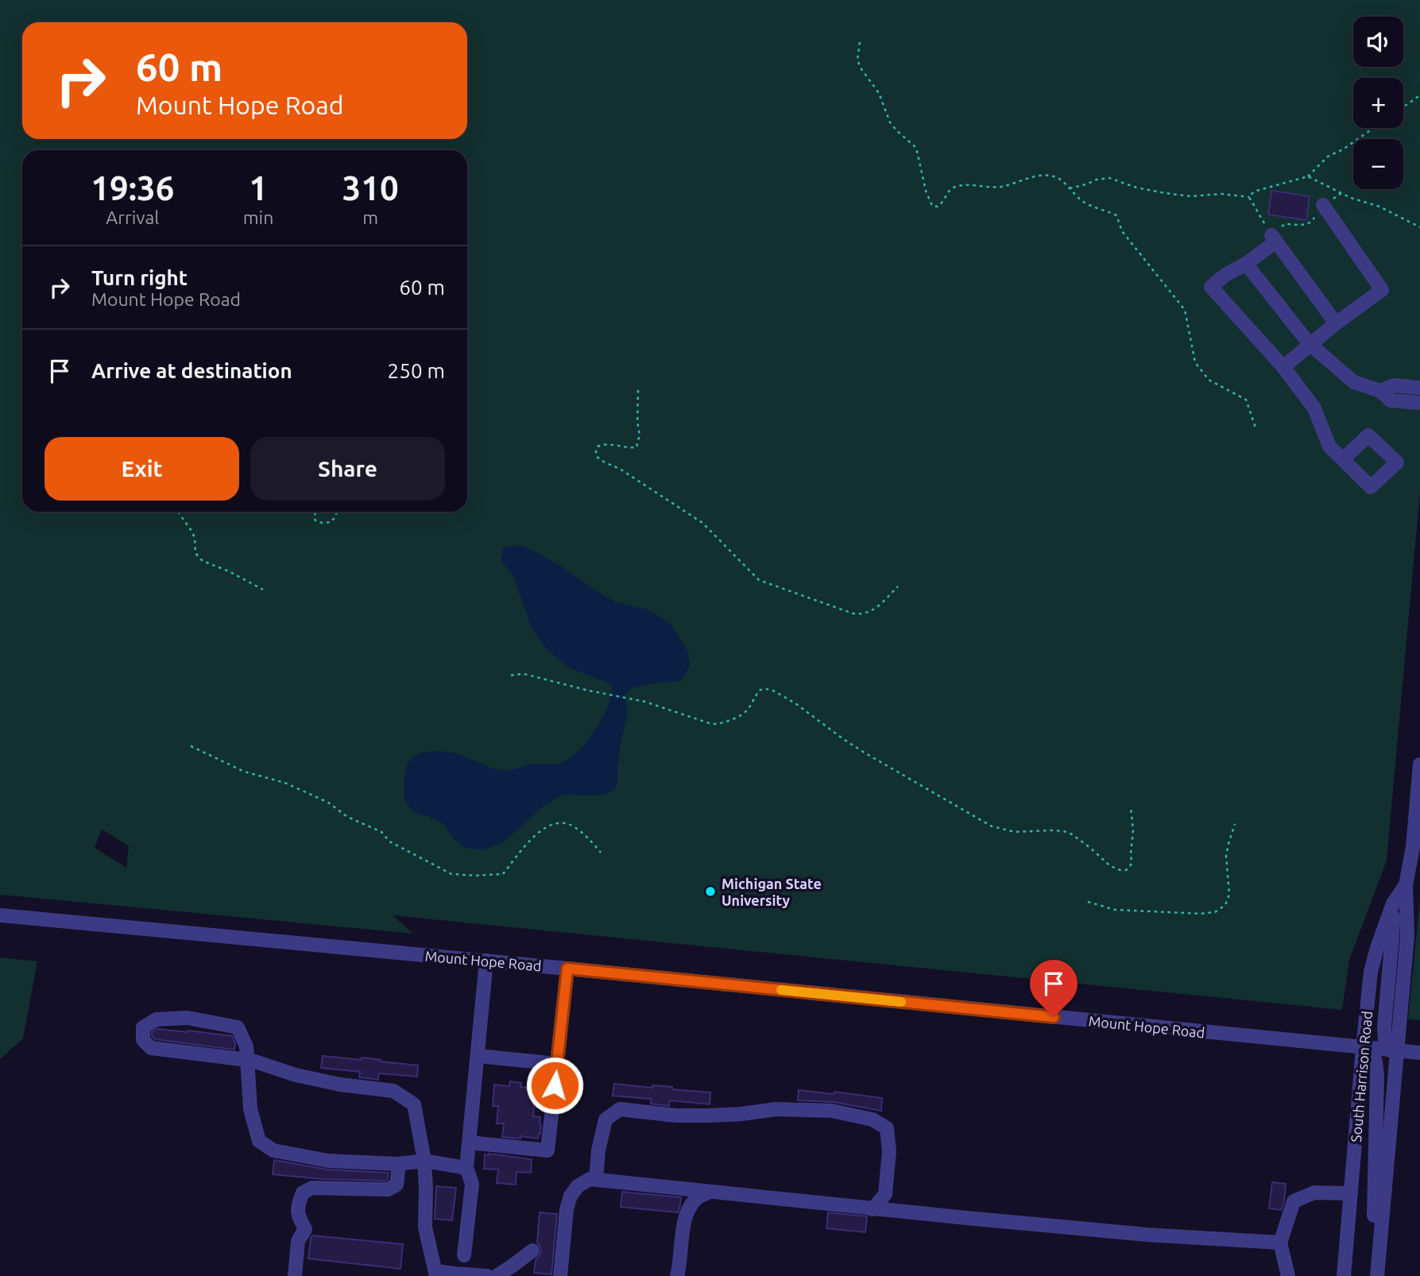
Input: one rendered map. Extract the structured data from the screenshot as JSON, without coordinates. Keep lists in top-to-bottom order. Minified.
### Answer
{"streets":{"street":["Mount Hope Road","South Harrison Road"]},"crossings":[["Mount Hope Road","South Harrison Road"]],"places":["Michigan State University"],"page":{"map_buttons":["+","−"],"turn":["60 m","Mount Hope Road"],"eta":["19:36","Arrival","1","min","310","m"],"list":[{"name":"Turn right","note":"Mount Hope Road","value":"60 m"},{"name":"Arrive at destination","value":"250 m"}],"buttons":["Exit","Share"]}}
